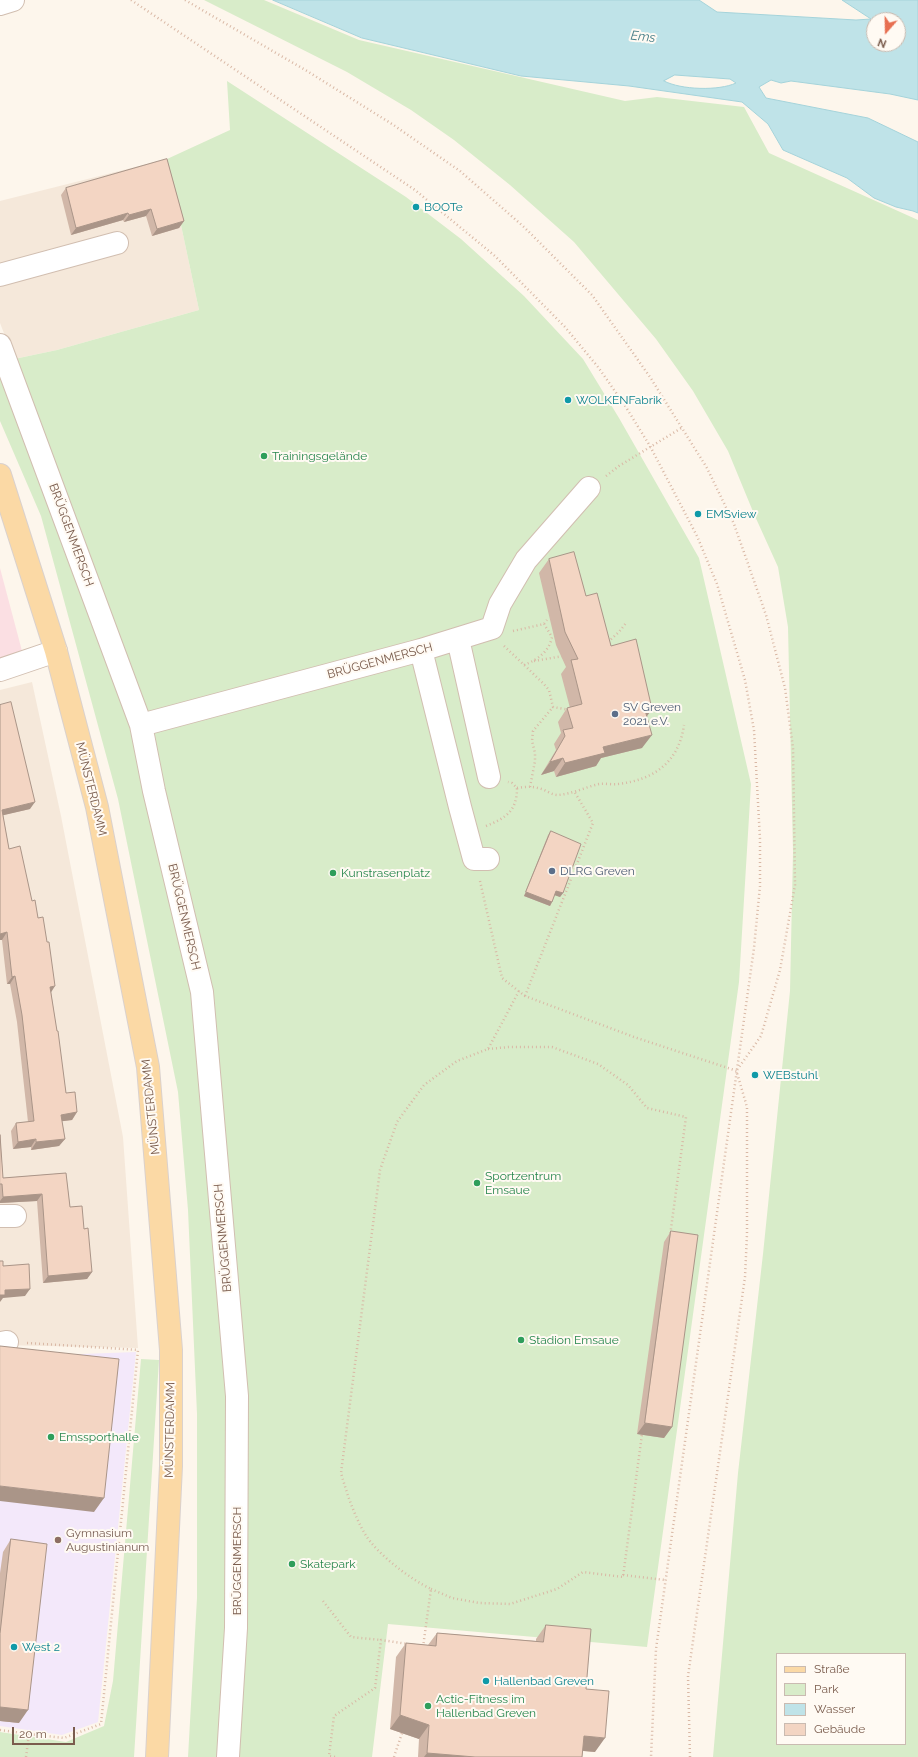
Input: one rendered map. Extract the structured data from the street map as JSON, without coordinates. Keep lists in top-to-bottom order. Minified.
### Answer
{"streets":{"main road":["MÜNSTERDAMM"],"street":["BRÜGGENMERSCH"]},"water":["Ems"],"places":["BOOTe","WOLKENFabrik","Trainingsgelände","EMSview","SV Greven 2021 e.V.","DLRG Greven","Kunstrasenplatz","WEBstuhl","Sportzentrum Emsaue","Stadion Emsaue","Emssporthalle","Gymnasium Augustinianum","Skatepark","West 2","Hallenbad Greven","Actic-Fitness im Hallenbad Greven"],"legend":["Straße","Park","Wasser","Gebäude"],"scale_bar":"20 m","north":"bottom"}
